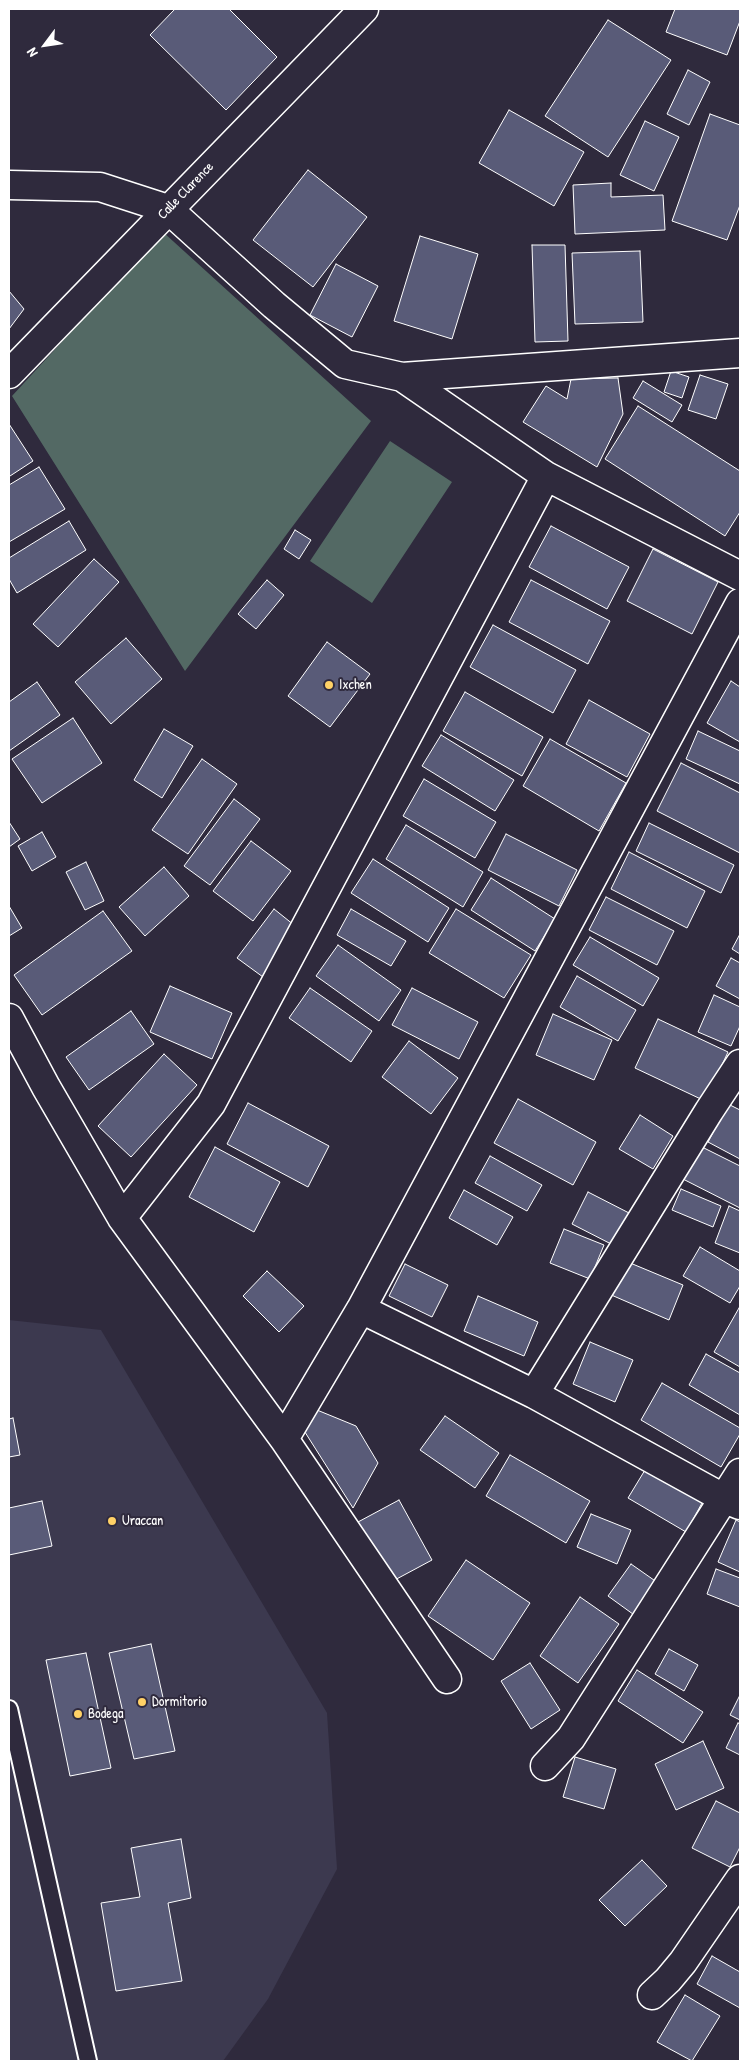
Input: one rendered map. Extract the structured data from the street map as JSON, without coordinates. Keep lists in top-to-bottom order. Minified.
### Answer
{"streets":{"street":["Calle Clarence"]},"places":["Ixchen","Uraccan","Dormitorio","Bodega"],"north":"bottom left"}
